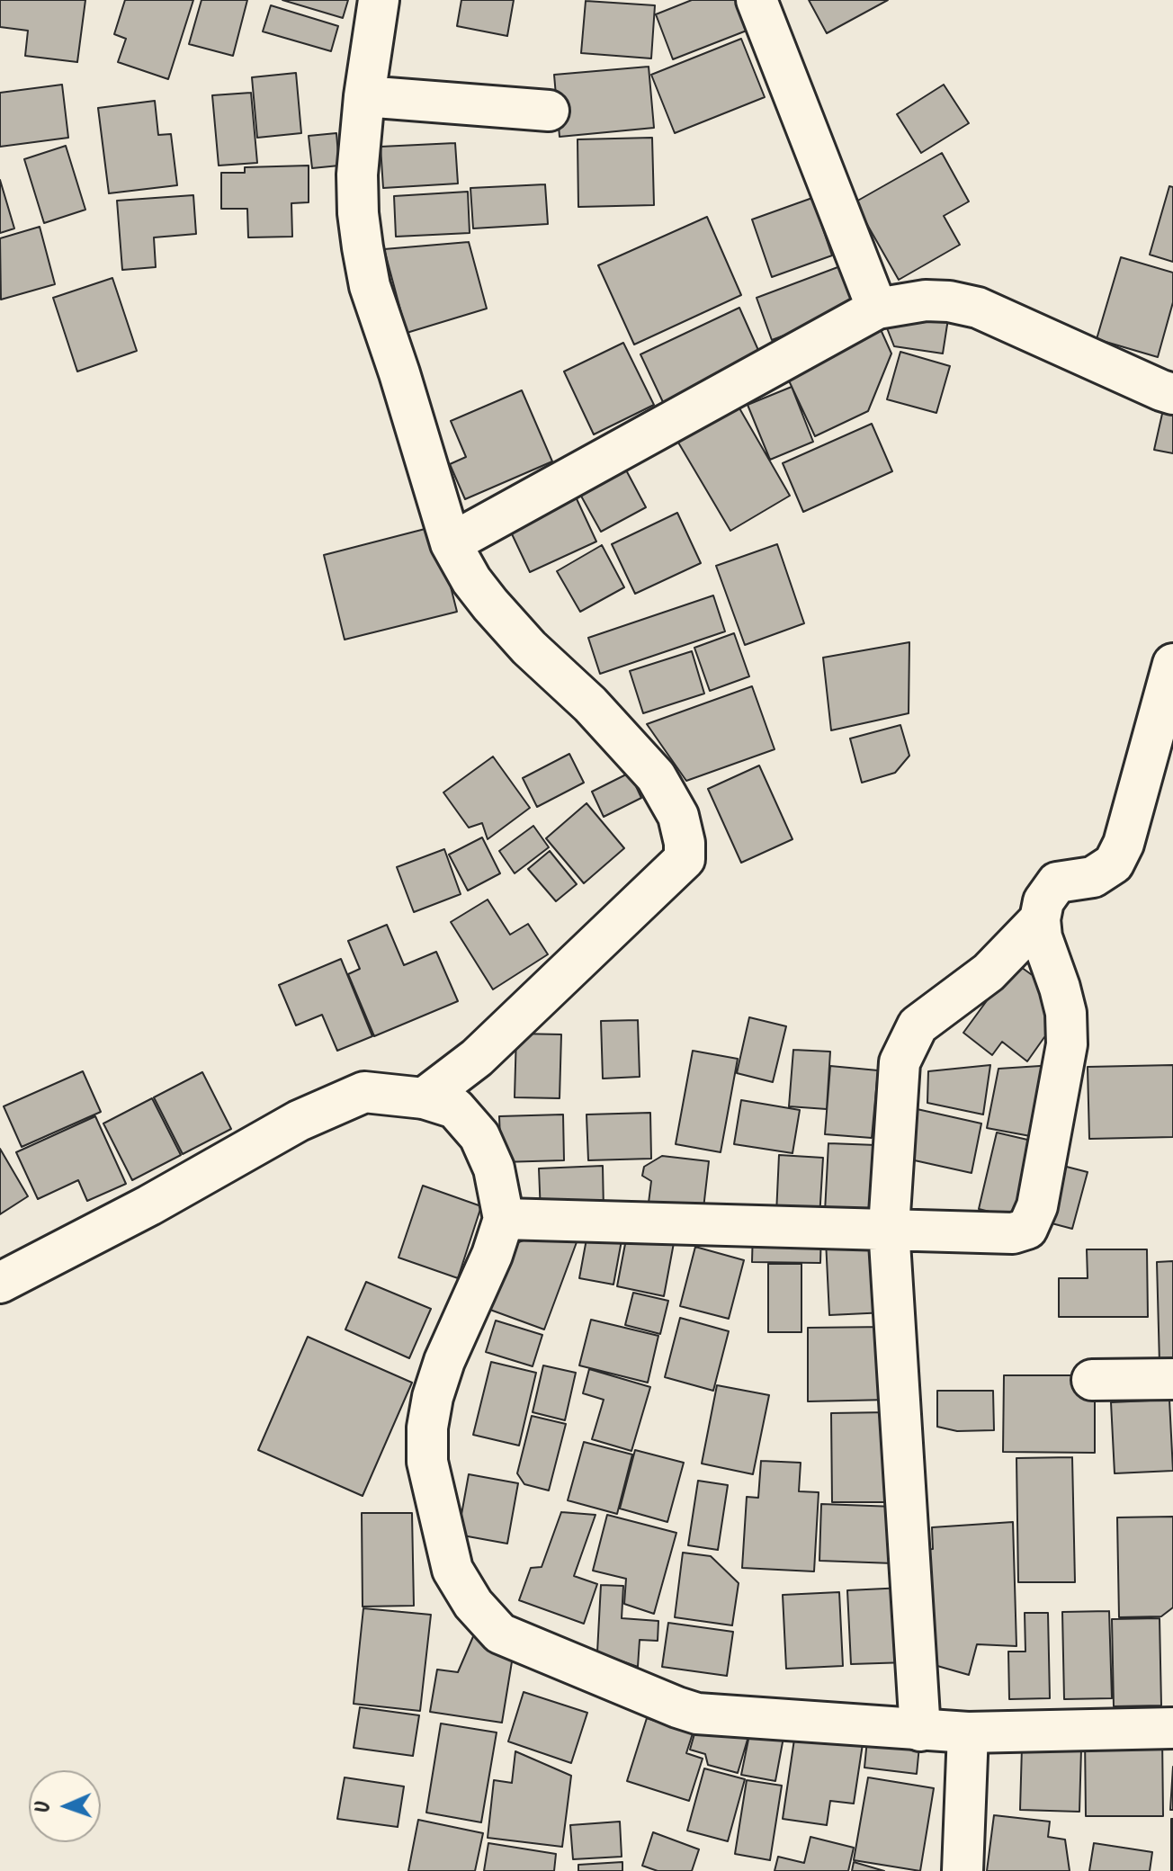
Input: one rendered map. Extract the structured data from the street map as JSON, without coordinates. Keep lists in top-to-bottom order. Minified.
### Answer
{"north":"left"}
